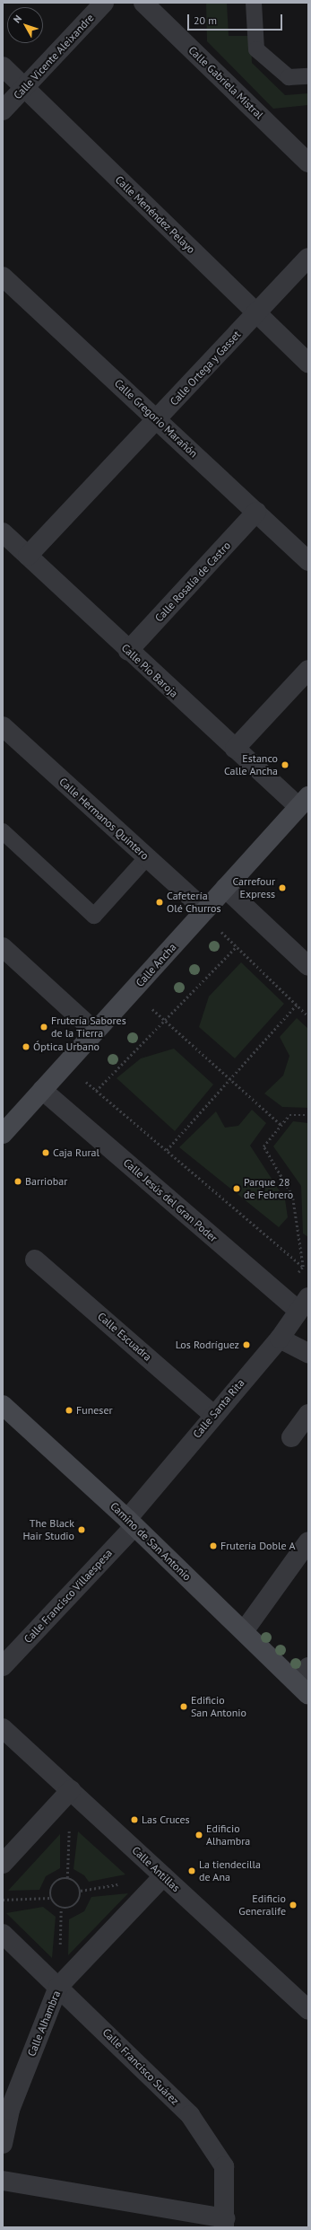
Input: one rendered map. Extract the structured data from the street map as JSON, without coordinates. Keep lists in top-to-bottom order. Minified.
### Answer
{"streets":{"main road":["Calle Ancha","Camino de San Antonio"],"street":["Calle Vicente Aleixandre","Calle Gabriela Mistral","Calle Menéndez Pelayo","Calle Ortega y Gasset","Calle Gregorio Marañón","Calle Rosalía de Castro","Calle Pío Baroja","Calle Hermanos Quintero","Calle Jesús del Gran Poder","Calle Escuadra","Calle Santa Rita","Calle Francisco Villaespesa","Calle Antillas","Calle Alhambra","Calle Francisco Suárez"]},"crossings":[["Calle Vicente Aleixandre","Calle Menéndez Pelayo"],["Calle Menéndez Pelayo","Calle Ortega y Gasset"],["Calle Ortega y Gasset","Calle Gregorio Marañón"],["Calle Ortega y Gasset","Calle Pío Baroja"],["Calle Gregorio Marañón","Calle Rosalía de Castro"],["Calle Rosalía de Castro","Calle Pío Baroja"],["Calle Pío Baroja","Calle Ancha"],["Calle Hermanos Quintero","Calle Ancha"],["Calle Ancha","Calle Jesús del Gran Poder"],["Calle Jesús del Gran Poder","Calle Santa Rita"],["Calle Escuadra","Calle Santa Rita"],["Calle Santa Rita","Camino de San Antonio"],["Calle Santa Rita","Calle Francisco Villaespesa"],["Camino de San Antonio","Calle Francisco Villaespesa"],["Calle Antillas","Calle Alhambra"],["Calle Alhambra","Calle Francisco Suárez"]],"places":["Estanco Calle Ancha","Carrefour Express","Cafetería Olé Churros","Frutería Sabores de la Tierra","Óptica Urbano","Caja Rural","Barriobar","Parque 28 de Febrero","Los Rodríguez","Funeser","The Black Hair Studio","Frutería Doble A","Edificio San Antonio","Las Cruces","Edificio Alhambra","La tiendecilla de Ana","Edificio Generalife"],"scale_bar":"20 m","north":"top left"}
